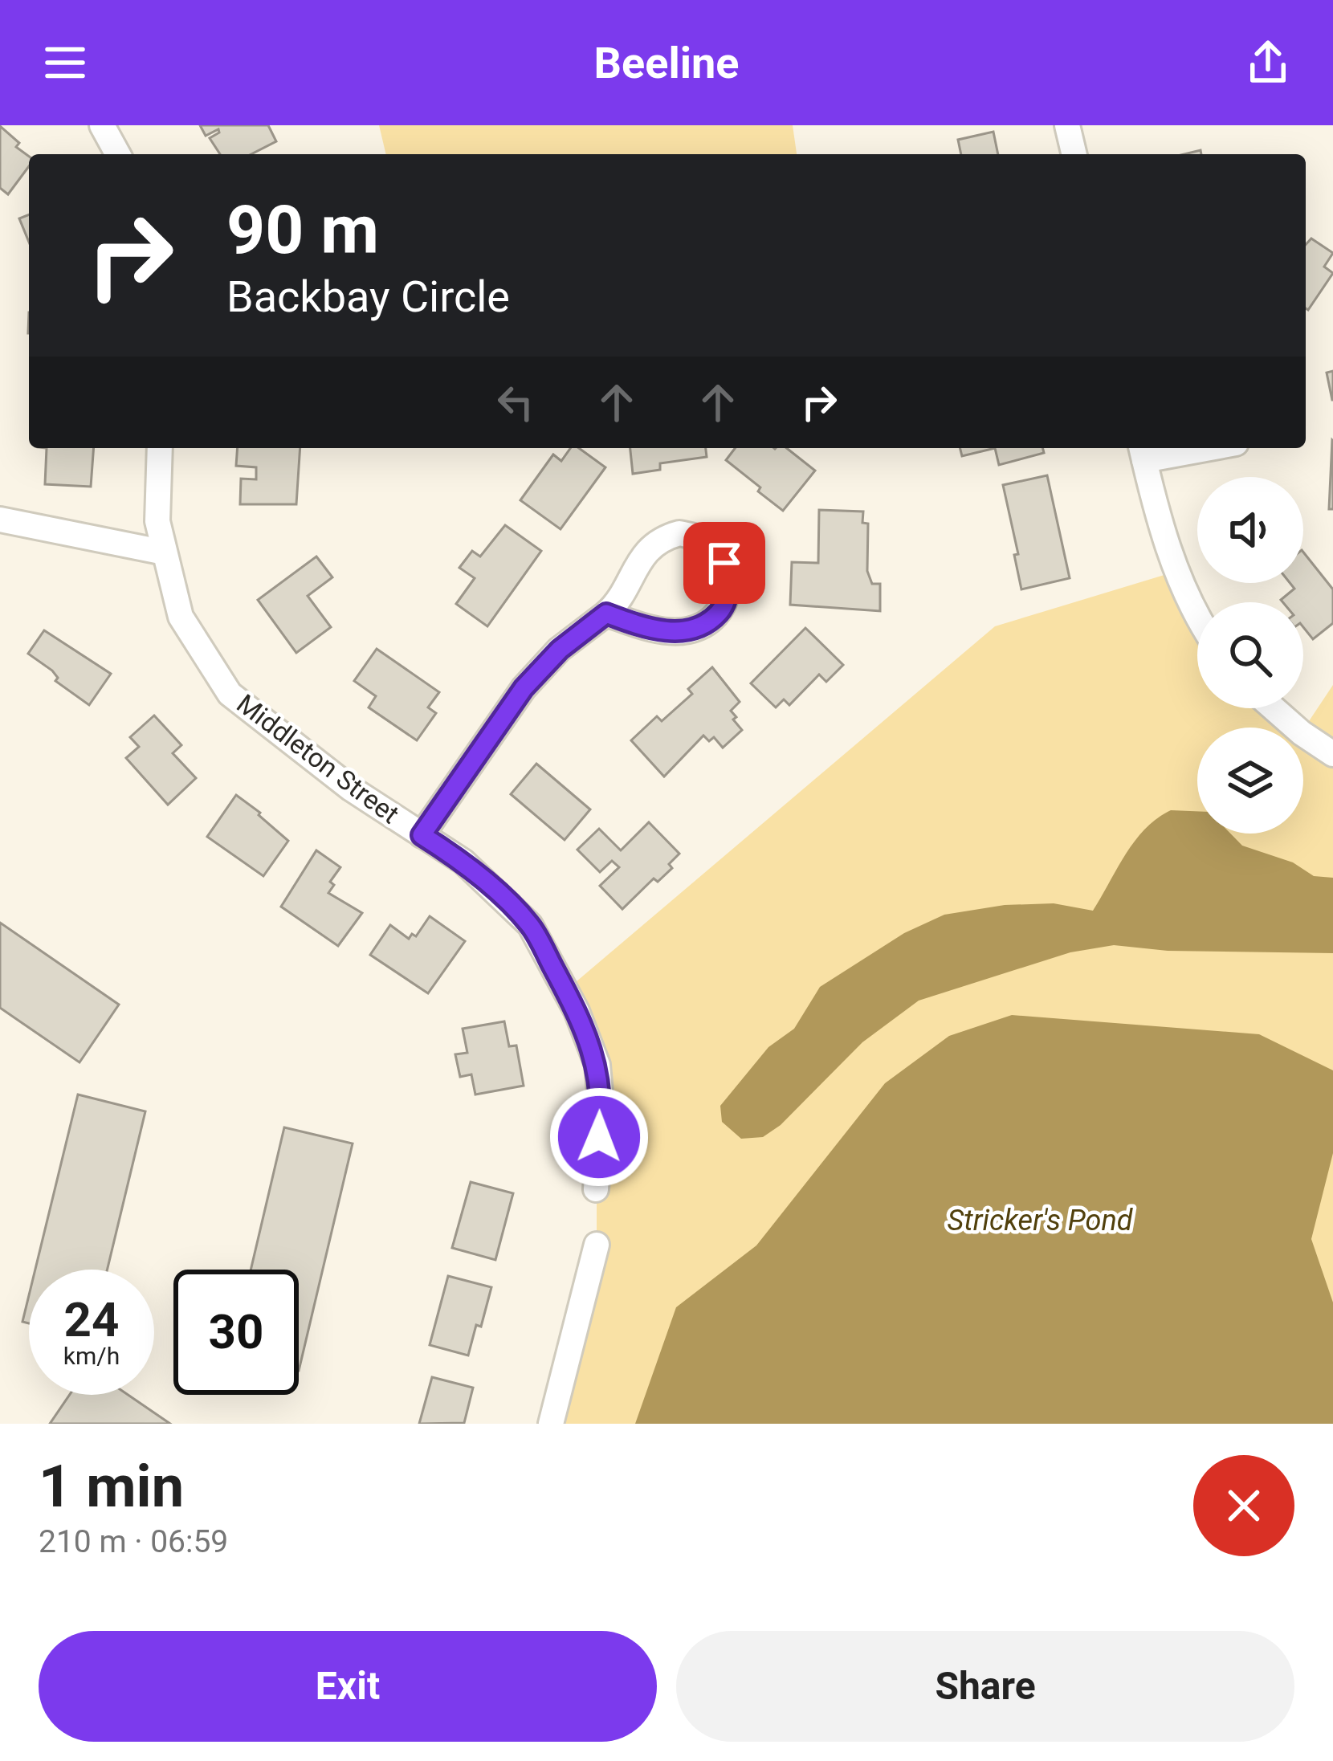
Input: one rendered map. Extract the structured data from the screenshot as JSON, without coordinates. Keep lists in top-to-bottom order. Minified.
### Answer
{"streets":{"street":["Middleton Street"]},"water":["Stricker's Pond"],"page":{"header":"Beeline","turn":["90 m","Backbay Circle"],"speed":"24 km/h","limit":"30","heading":["1 min","210 m · 06:59"],"buttons":["Exit","Share"]}}
